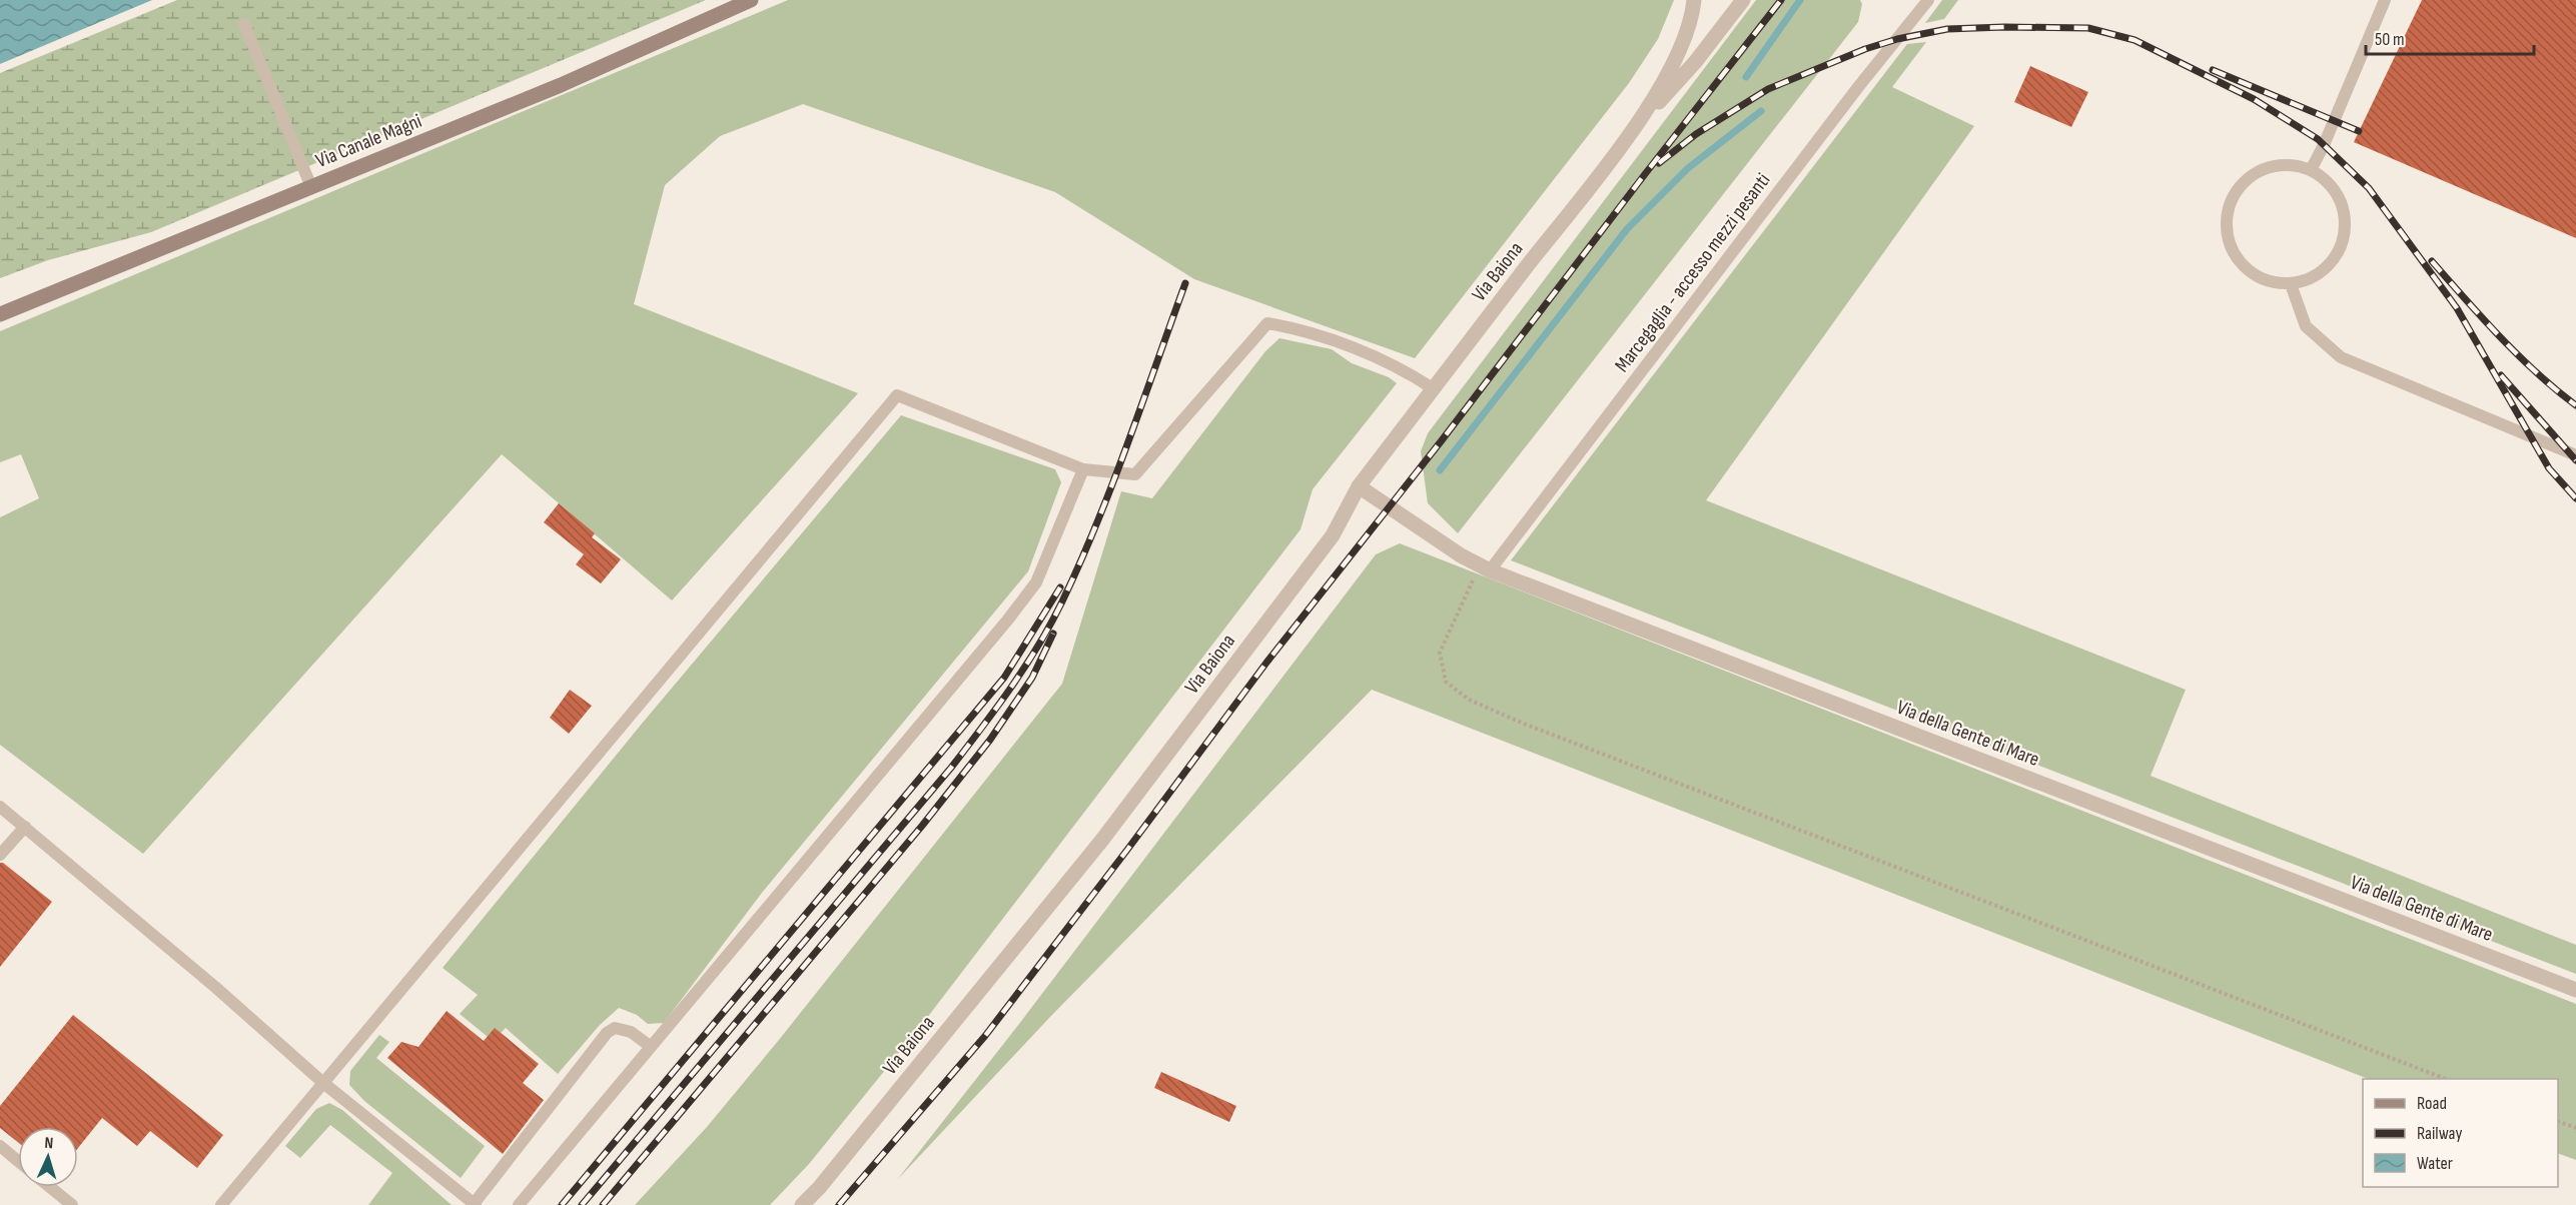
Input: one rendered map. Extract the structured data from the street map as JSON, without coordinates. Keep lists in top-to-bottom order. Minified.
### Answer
{"streets":{"main road":["Via Canale Magni"],"street":["Via Baiona","Via della Gente di Mare"],"lane":["Marcegaglia - accesso mezzi pesanti"]},"crossings":[["Via Baiona","Via della Gente di Mare"],["Marcegaglia - accesso mezzi pesanti","Via della Gente di Mare"]],"legend":["Road","Railway","Water"],"scale_bar":"50 m","north":"top"}
